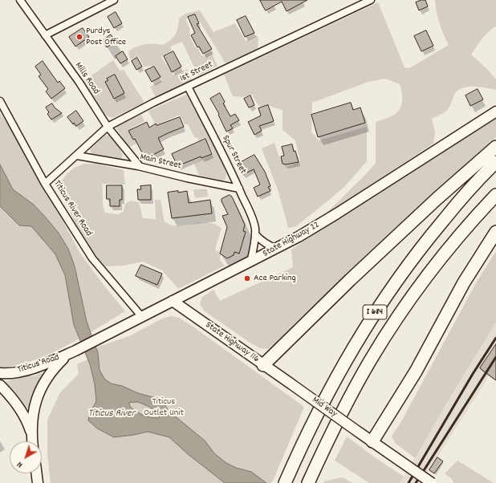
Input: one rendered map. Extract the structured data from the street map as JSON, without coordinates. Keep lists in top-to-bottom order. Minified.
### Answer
{"streets":{"highway":["I 684"],"main road":["State Highway 22","State Highway 116","Titicus Road","Mid Way"],"street":["1st Street","Mills Road","Spur Street","Main Street","Titicus River Road"]},"crossings":[["1st Street","Mills Road"],["1st Street","Spur Street"],["1st Street","Main Street"],["1st Street","Titicus River Road"],["Mills Road","Main Street"],["Spur Street","Main Street"],["Spur Street","State Highway 22"],["Titicus River Road","State Highway 22"],["State Highway 22","State Highway 116"],["State Highway 22","Titicus Road"],["State Highway 116","Mid Way"]],"water":["Titicus River"],"parks":["Titicus Outlet Unit"],"places":["Purdys Post Office","Ace Parking"],"north":"bottom left"}
